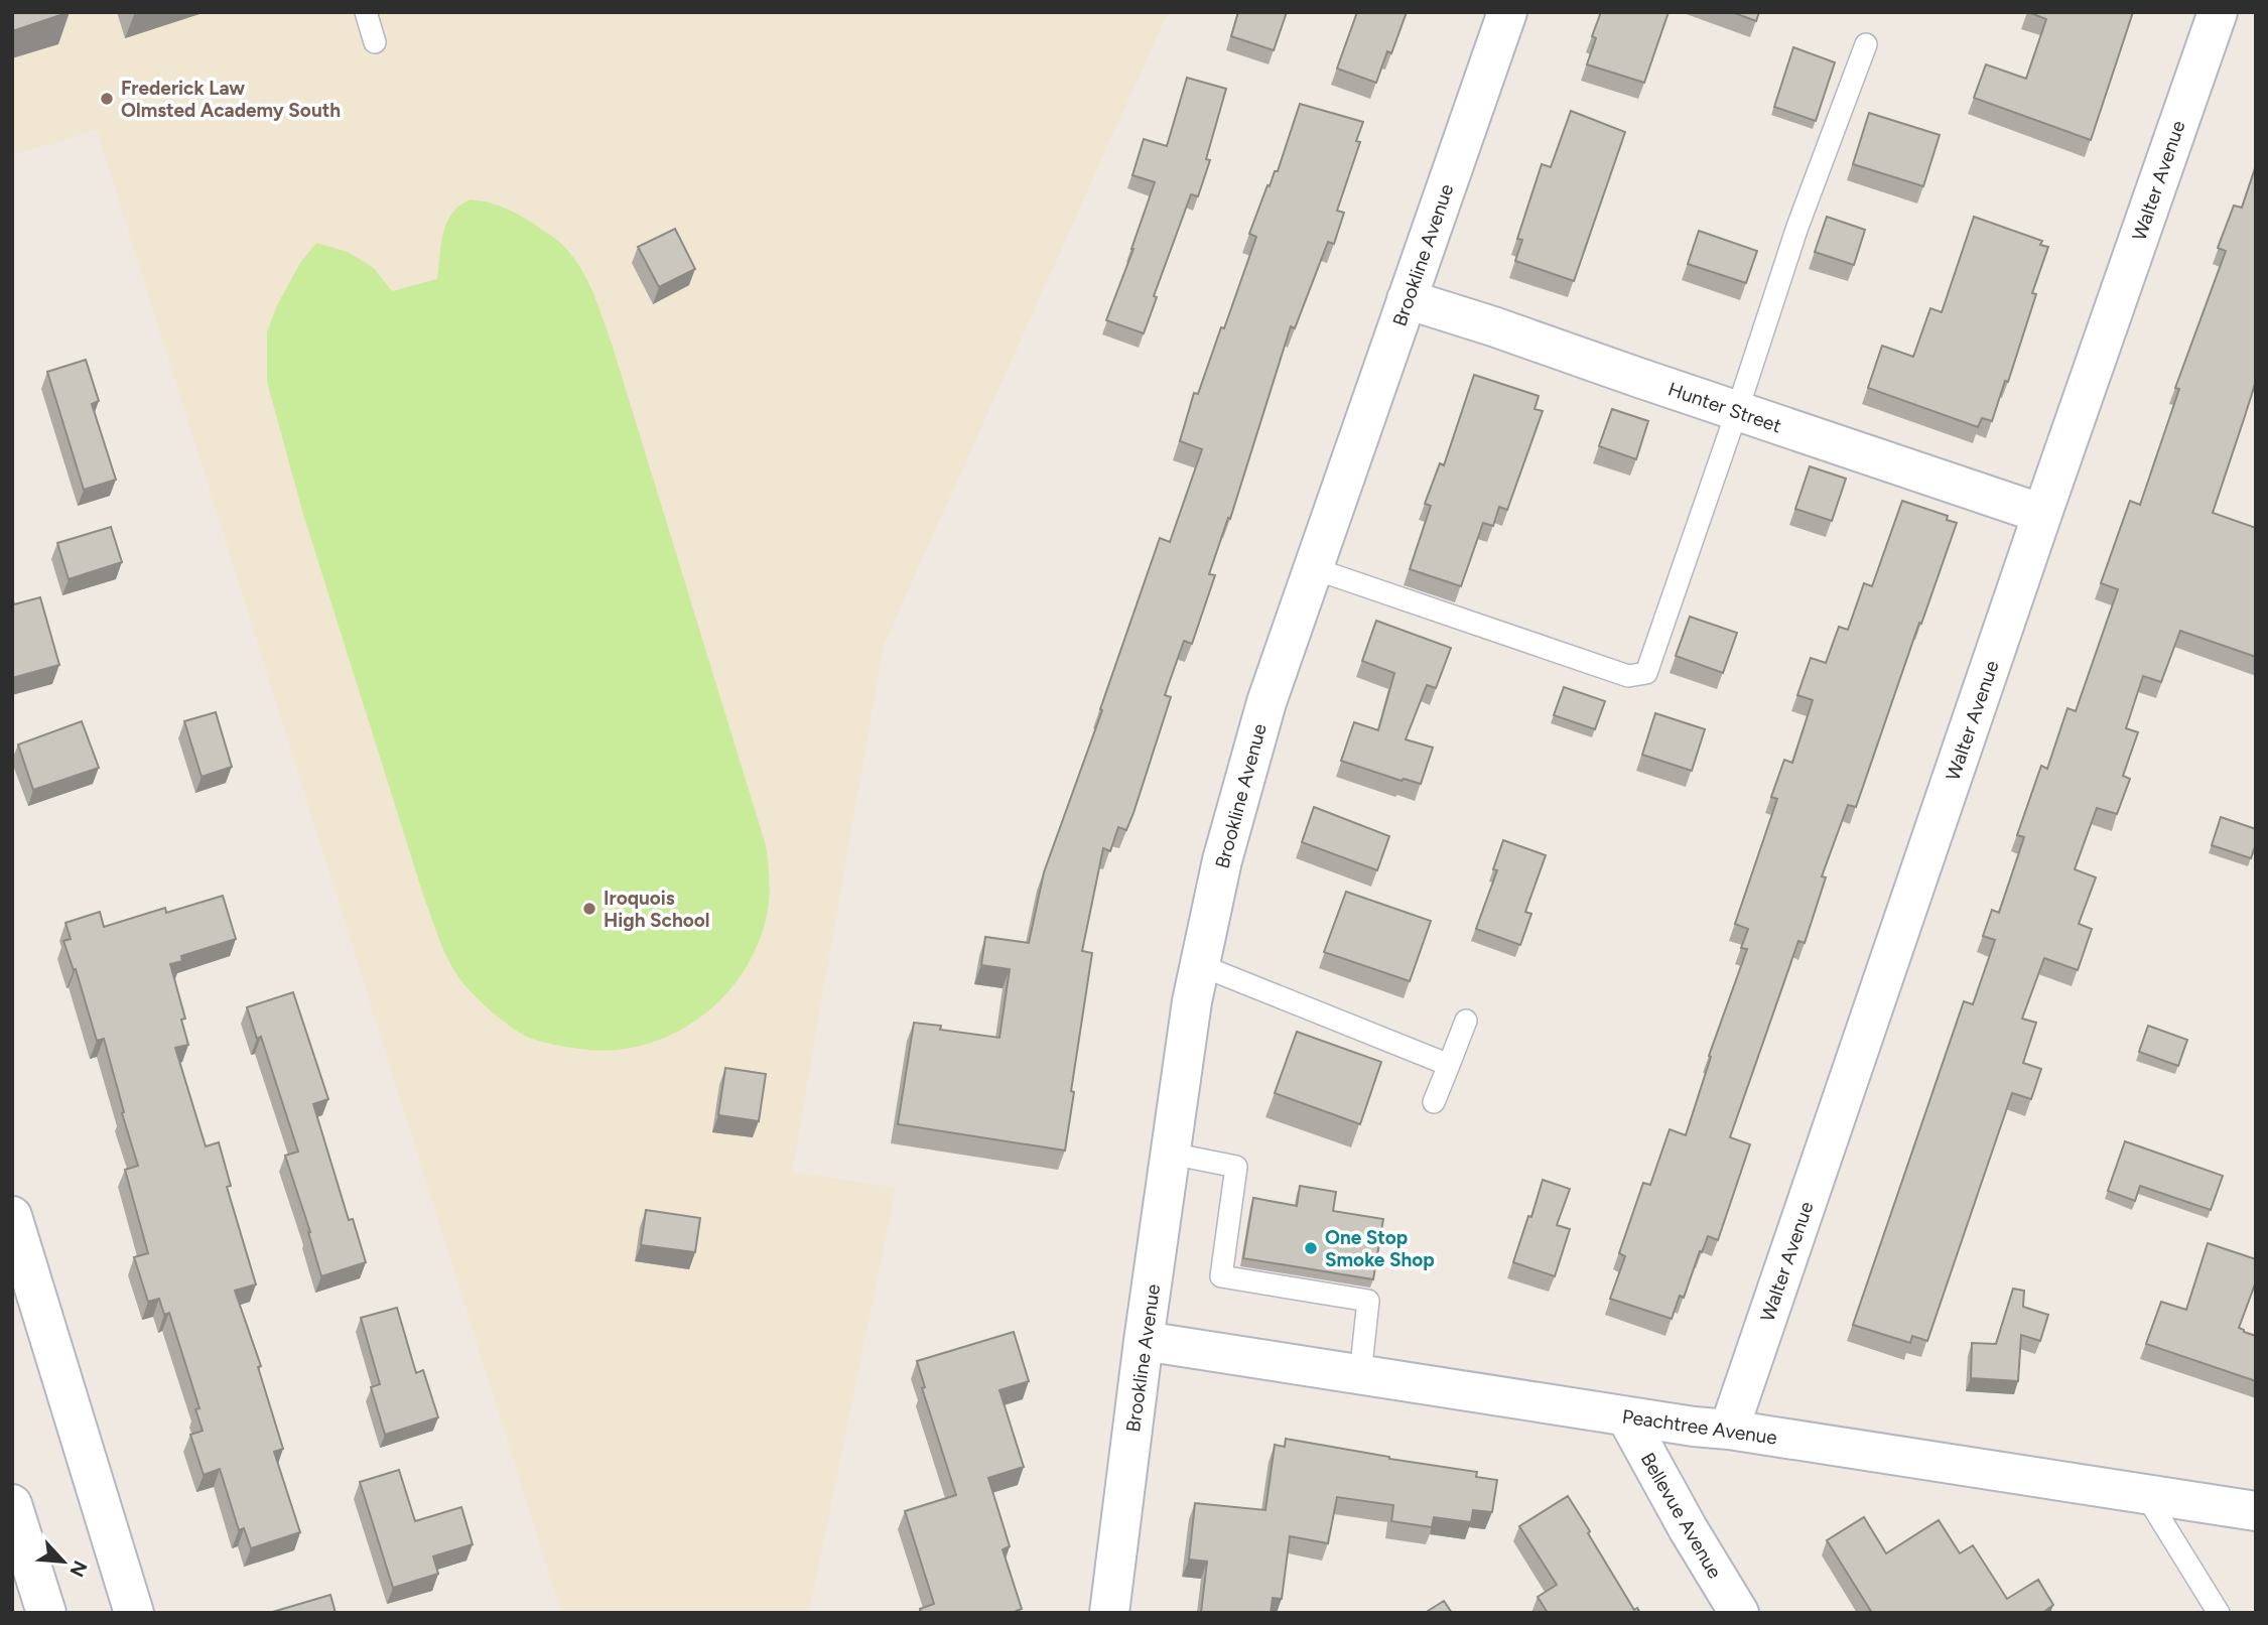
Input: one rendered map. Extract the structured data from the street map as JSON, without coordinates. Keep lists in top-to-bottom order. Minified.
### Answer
{"streets":{"street":["Walter Avenue","Brookline Avenue","Hunter Street","Peachtree Avenue","Bellevue Avenue"]},"crossings":[["Walter Avenue","Hunter Street"],["Walter Avenue","Peachtree Avenue"],["Brookline Avenue","Hunter Street"],["Brookline Avenue","Peachtree Avenue"],["Peachtree Avenue","Bellevue Avenue"]],"places":["Frederick Law Olmsted Academy South","Iroquois High School","One Stop Smoke Shop"],"north":"bottom right"}
